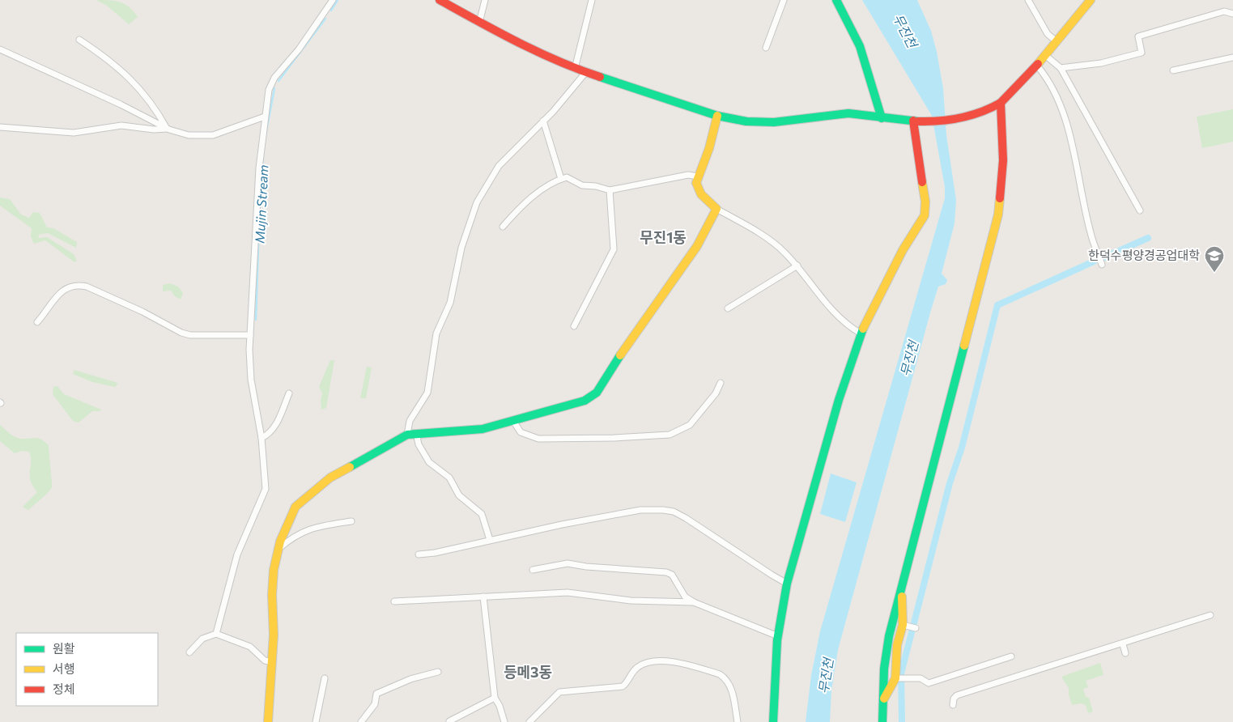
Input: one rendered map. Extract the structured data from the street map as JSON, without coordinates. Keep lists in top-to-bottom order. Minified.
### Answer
{"districts":["무진1동","등메3동"],"water":["무진천","Mujin Stream"],"places":{"school or university":["한덕수평양경공업대학"]},"legend":["원활","서행","정체"]}
